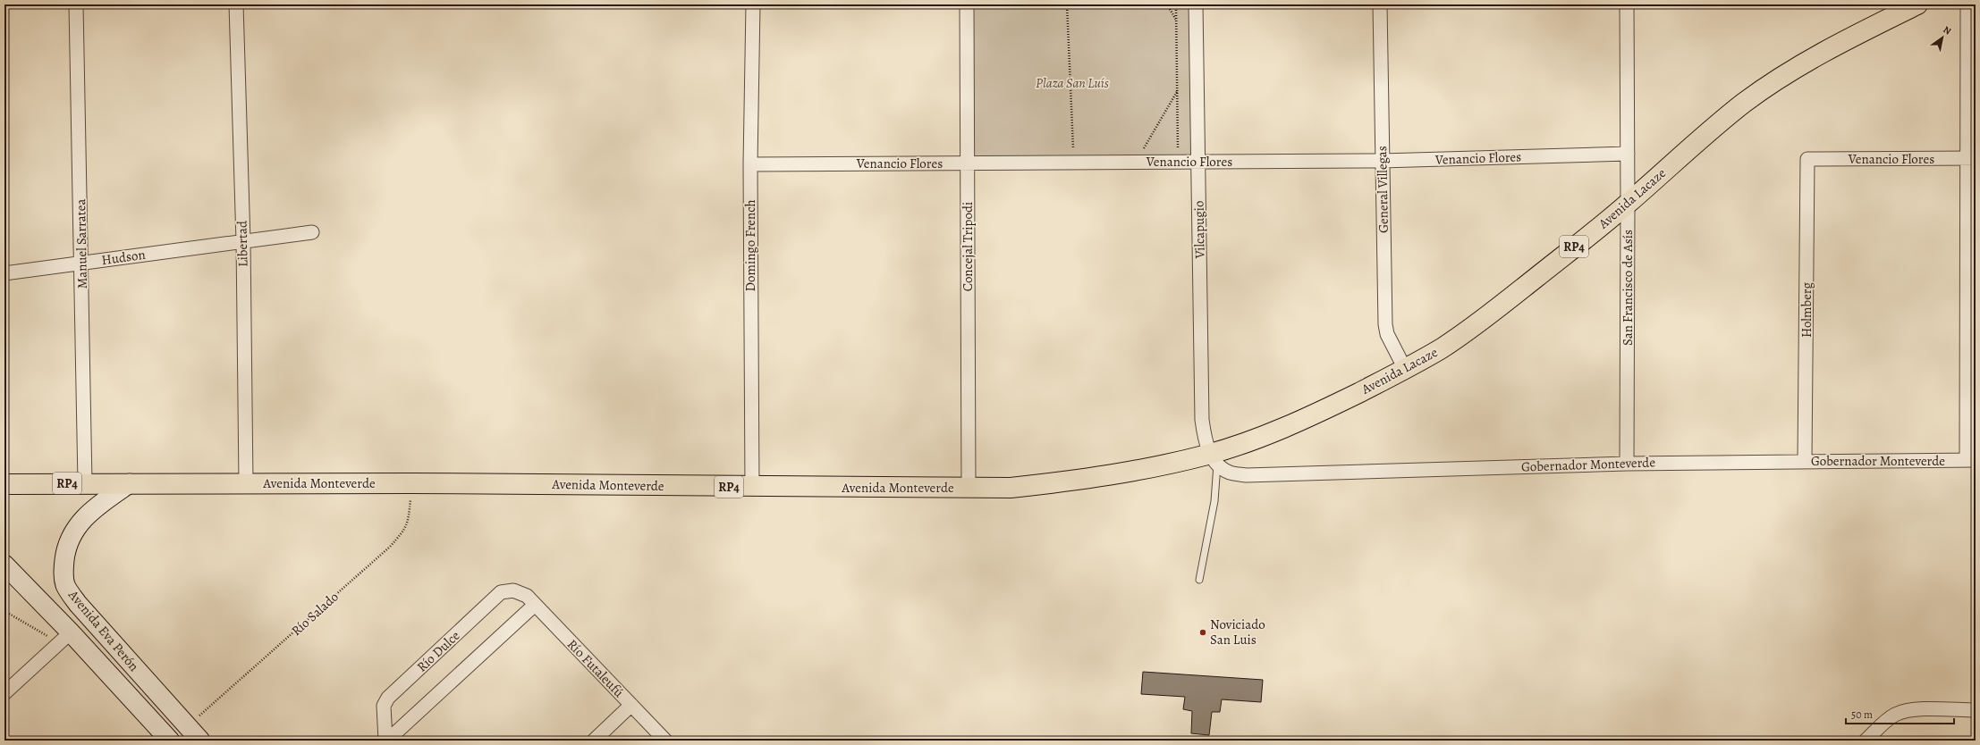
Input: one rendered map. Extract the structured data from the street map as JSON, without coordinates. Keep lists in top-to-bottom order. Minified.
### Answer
{"streets":{"main road":["Avenida Lacaze","RP4","Avenida Monteverde","Avenida Eva Perón"],"street":["Venancio Flores","General Villegas","Vilcapugio","Manuel Sarratea","Libertad","Domingo French","Concejal Tripodi","Hudson","San Francisco de Asís","Holmberg","Gobernador Monteverde","Río Dulce","Río Futaleufú"],"path":["Río Salado"]},"crossings":[["Venancio Flores","General Villegas"],["Venancio Flores","Vilcapugio"],["Venancio Flores","Domingo French"],["Venancio Flores","Concejal Tripodi"],["Venancio Flores","San Francisco de Asís"],["Venancio Flores","Holmberg"],["General Villegas","Avenida Lacaze"],["Avenida Lacaze","Vilcapugio"],["Avenida Lacaze","San Francisco de Asís"],["Avenida Lacaze","Gobernador Monteverde"],["Avenida Lacaze","Avenida Monteverde"],["Vilcapugio","Gobernador Monteverde"],["Vilcapugio","Avenida Monteverde"],["Manuel Sarratea","Hudson"],["Manuel Sarratea","Avenida Monteverde"],["Libertad","Hudson"],["Libertad","Avenida Monteverde"],["Domingo French","Avenida Monteverde"],["Concejal Tripodi","Avenida Monteverde"],["San Francisco de Asís","Gobernador Monteverde"],["Holmberg","Gobernador Monteverde"],["Gobernador Monteverde","Avenida Monteverde"],["Avenida Monteverde","Río Salado"],["Avenida Monteverde","Avenida Eva Perón"],["Río Salado","Avenida Eva Perón"],["Río Dulce","Río Futaleufú"]],"parks":["Plaza San Luís"],"places":["Noviciado San Luis"],"scale_bar":"50 m","north":"top right"}
